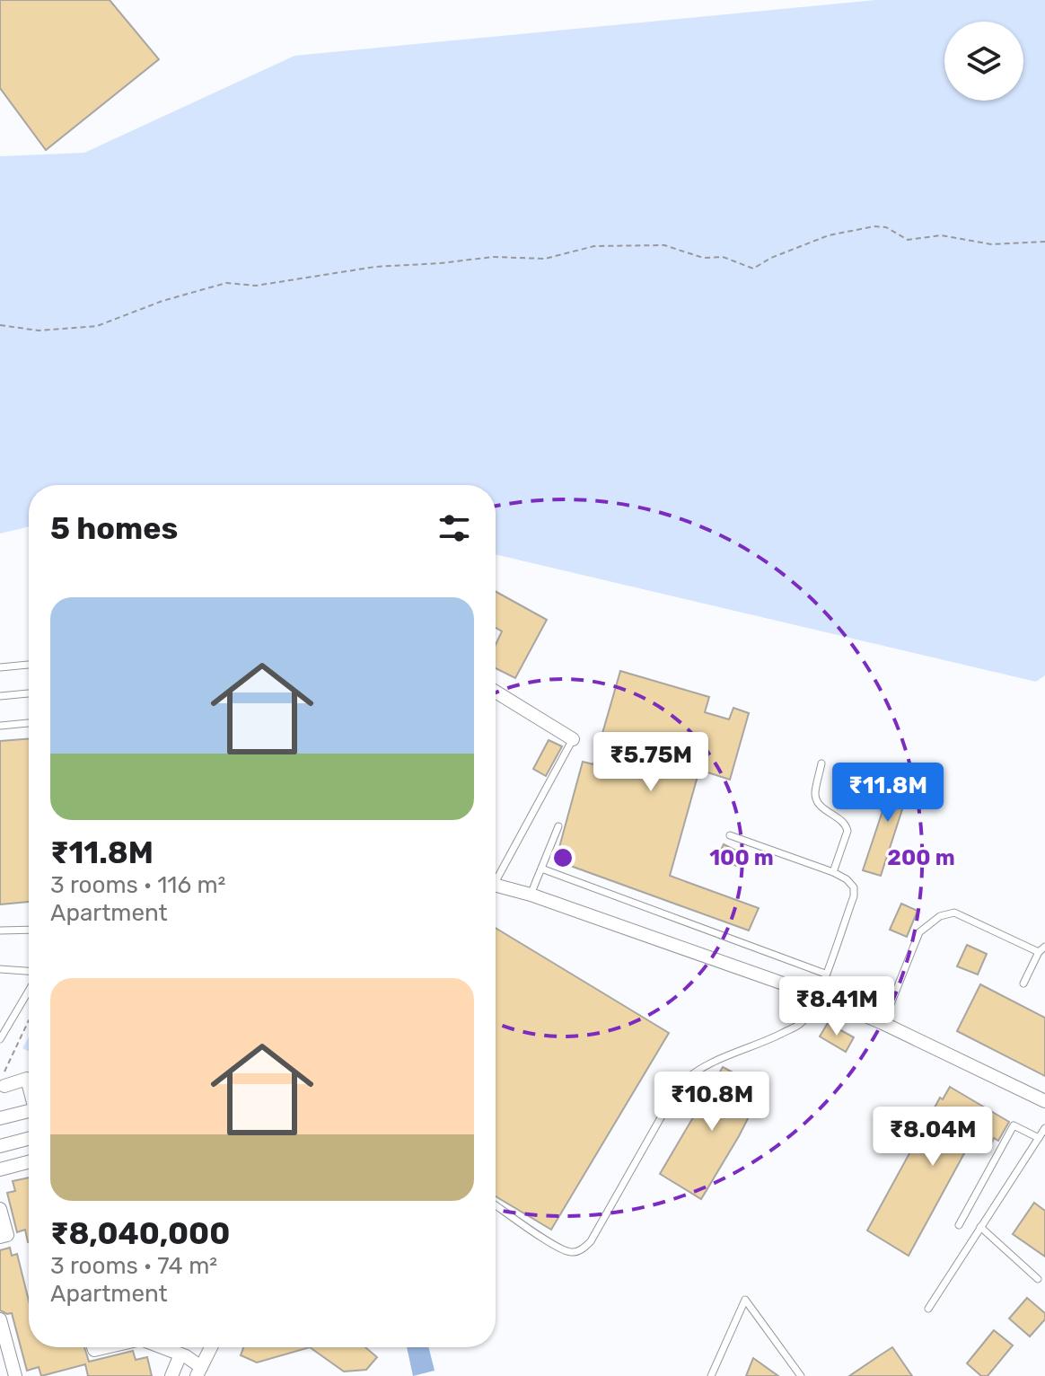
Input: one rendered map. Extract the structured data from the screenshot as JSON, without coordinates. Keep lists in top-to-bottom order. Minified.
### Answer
{"page":{"heading":"5 homes","list":[{"name":"₹11.8M","note":"3 rooms · 116 m² · Apartment"},{"name":"₹8,040,000","note":"3 rooms · 74 m² · Apartment"}],"price":["₹5.75M","₹11.8M","₹8.41M","₹10.8M","₹8.04M"]},"rings":["100 m","200 m"]}
